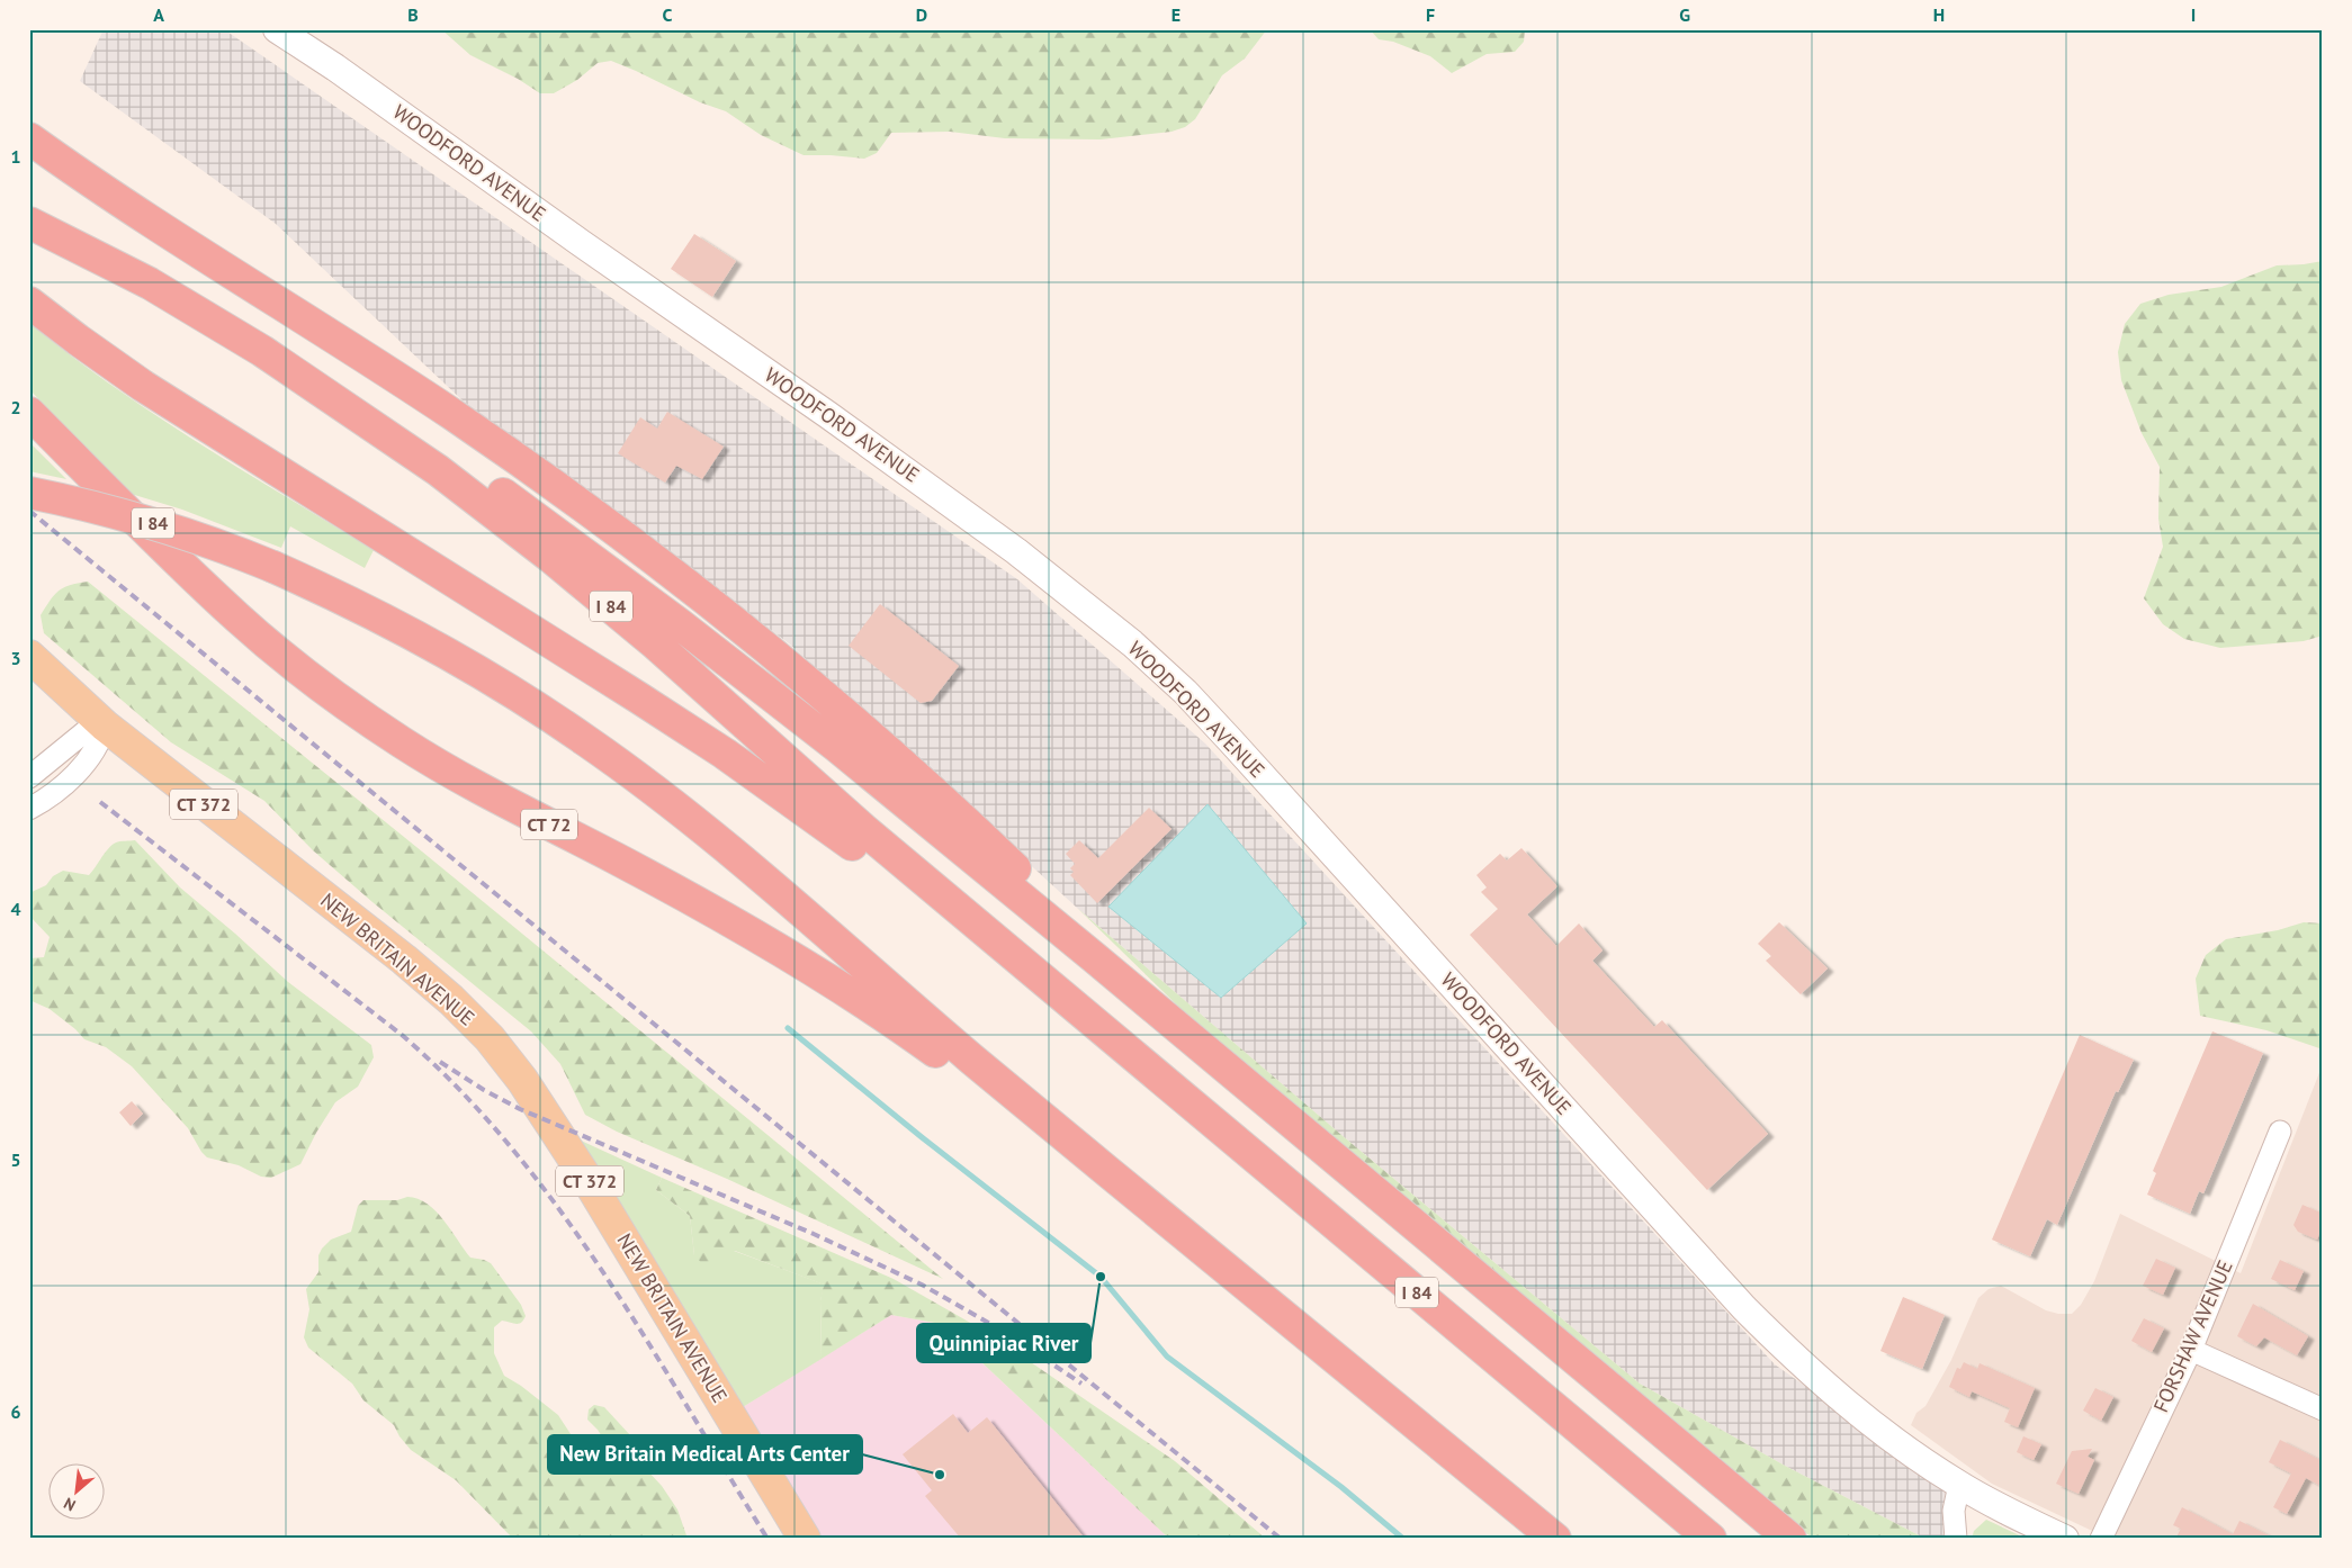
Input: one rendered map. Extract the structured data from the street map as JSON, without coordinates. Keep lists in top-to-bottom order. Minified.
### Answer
{"streets":{"highway":["I 84","CT 72"],"main road":["CT 372","NEW BRITAIN AVENUE"],"street":["WOODFORD AVENUE","FORSHAW AVENUE"]},"crossings":[["I 84","CT 72"]],"places":["Quinnipiac River","New Britain Medical Arts Center"],"north":"bottom left","grid":{"columns":["A","B","C","D","E","F","G","H","I"],"rows":["1","2","3","4","5","6"]}}
